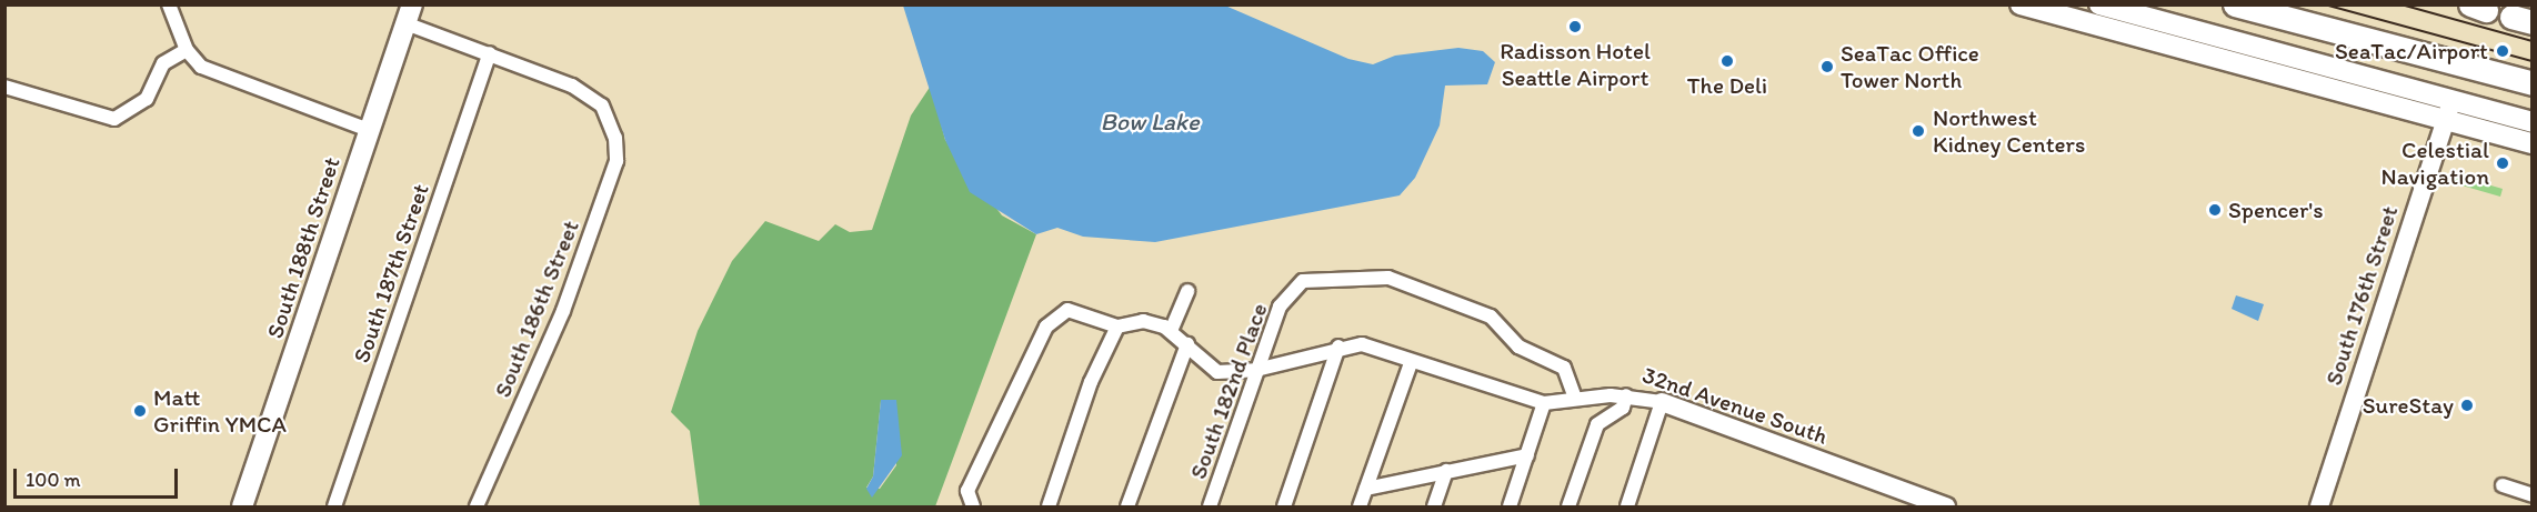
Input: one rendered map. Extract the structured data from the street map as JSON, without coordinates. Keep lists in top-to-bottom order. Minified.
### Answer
{"streets":{"main road":["South 188th Street"],"street":["South 187th Street","South 176th Street","South 186th Street","South 182nd Place","32nd Avenue South"]},"crossings":[["South 187th Street","South 186th Street"],["South 182nd Place","32nd Avenue South"]],"water":["Bow Lake"],"places":["Radisson Hotel Seattle Airport","SeaTac/Airport","The Deli","SeaTac Office Tower North","Northwest Kidney Centers","Celestial Navigation","Spencer's","SureStay","Matt Griffin YMCA"],"scale_bar":"100 m"}
